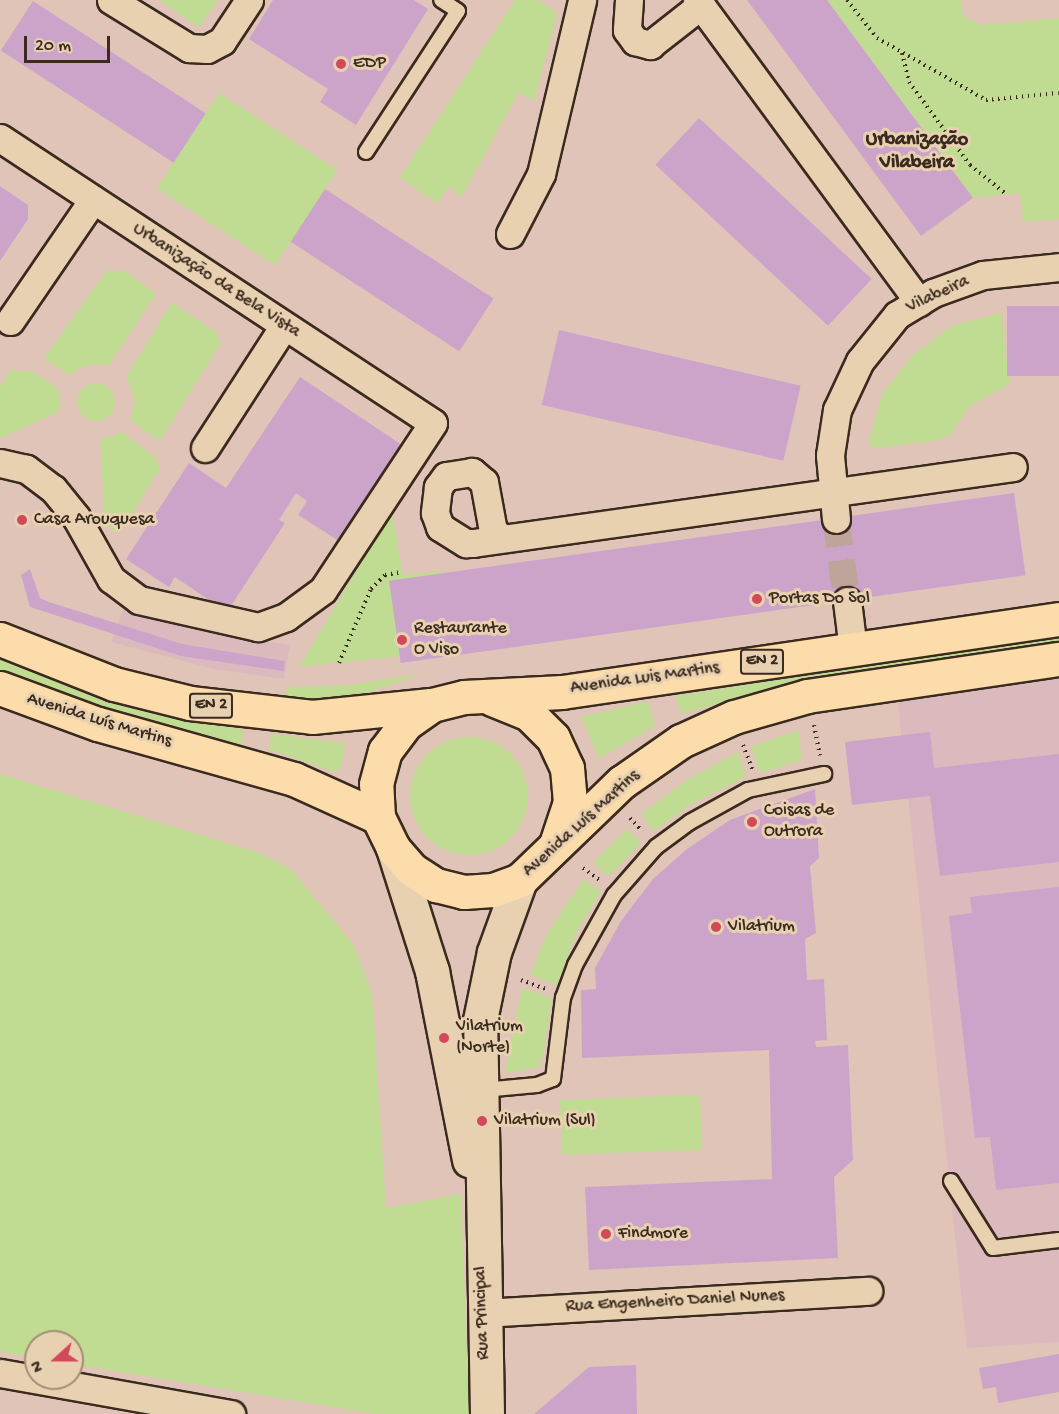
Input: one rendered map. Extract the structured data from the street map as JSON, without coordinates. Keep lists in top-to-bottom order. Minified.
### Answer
{"streets":{"main road":["EN 2","Avenida Luis Martins","Avenida Luís Martins"],"street":["Urbanização da Bela Vista","Vilabeira","Rua Engenheiro Daniel Nunes","Rua Principal"]},"crossings":[["EN 2","Avenida Luis Martins"],["EN 2","Avenida Luís Martins"],["Avenida Luis Martins","Avenida Luís Martins"],["Rua Engenheiro Daniel Nunes","Rua Principal"]],"districts":["Urbanização Vilabeira"],"places":["EDP","Casa Arouquesa","Portas Do Sol","Restaurante O Viso","Coisas de Outrora","Vilatrium","Vilatrium (Norte)","Vilatrium (Sul)","Findmore"],"scale_bar":"20 m","north":"left"}
